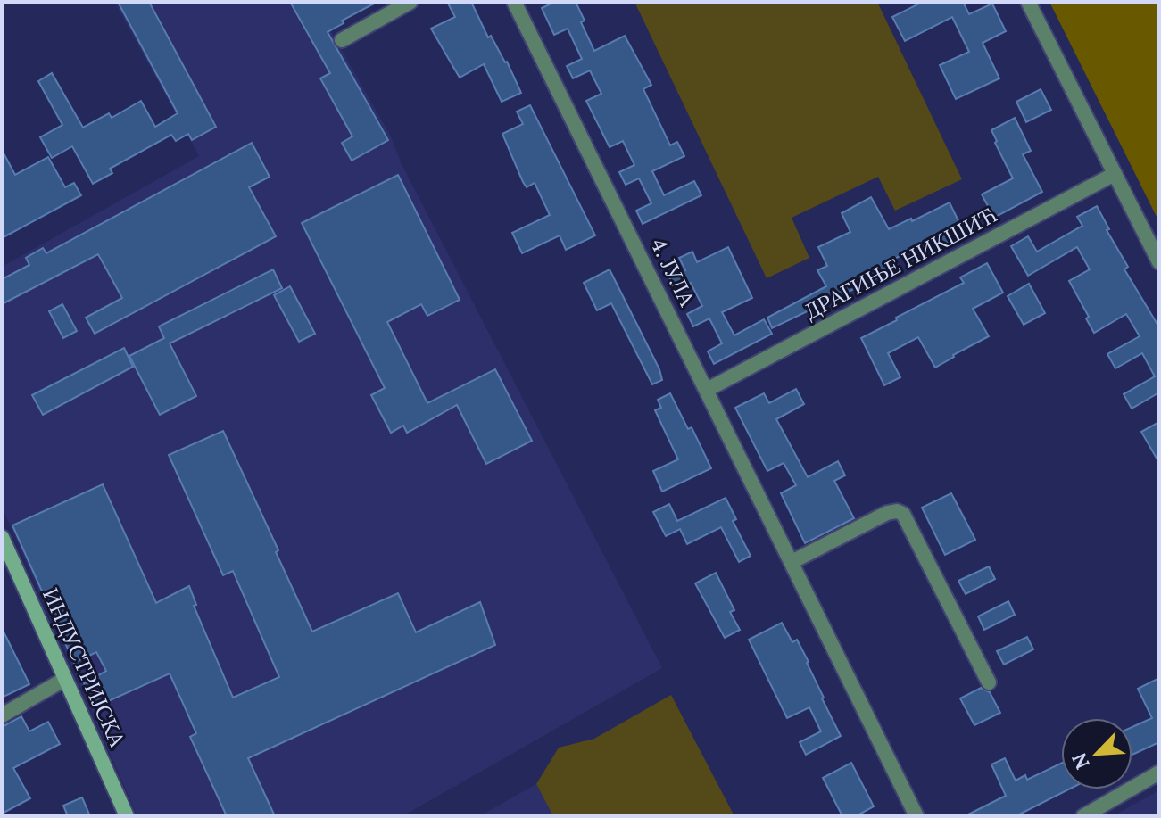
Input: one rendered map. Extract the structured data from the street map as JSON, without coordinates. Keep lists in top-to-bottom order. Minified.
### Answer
{"streets":{"main road":["ИНДУСТРИЈСКА"],"street":["ДРАГИЊЕ НИКШИЋ","4. ЈУЛА"]},"crossings":[["ДРАГИЊЕ НИКШИЋ","4. ЈУЛА"]],"north":"bottom left"}
